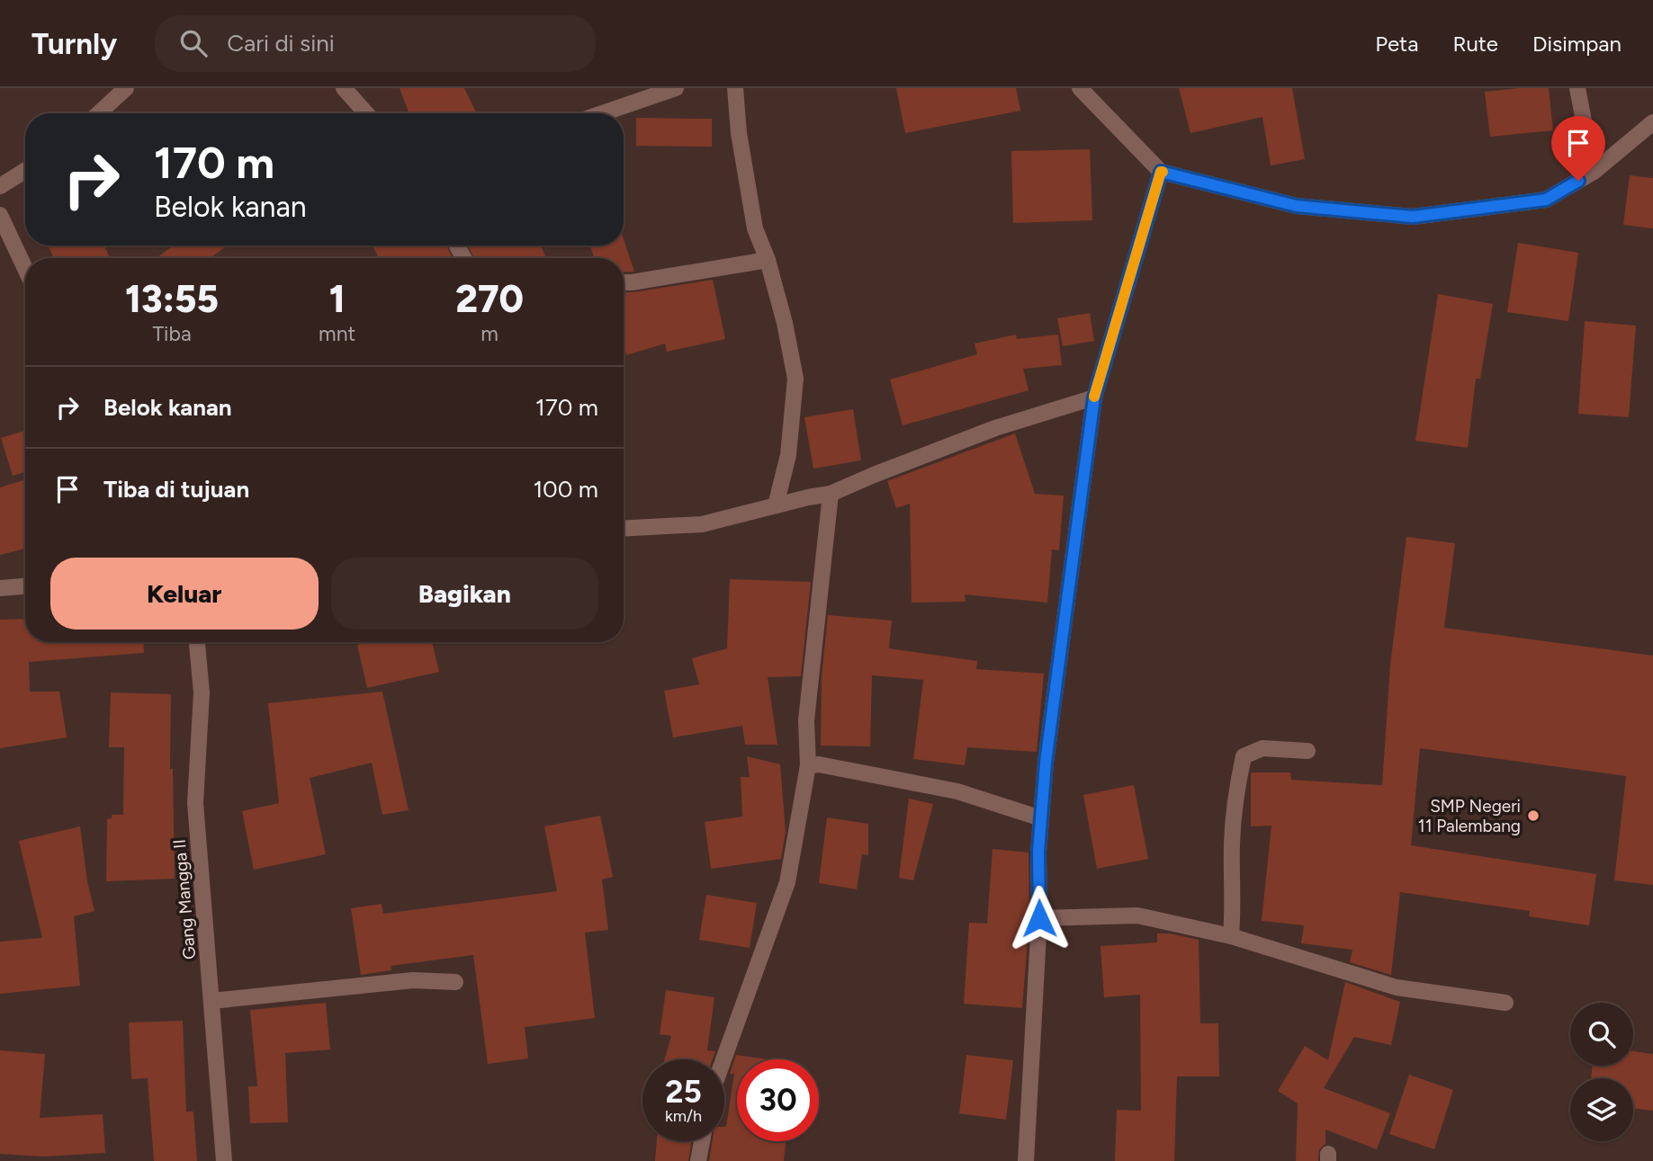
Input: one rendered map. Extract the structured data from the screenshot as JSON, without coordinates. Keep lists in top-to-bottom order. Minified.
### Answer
{"streets":{"street":["Gang Mangga II"]},"places":["SMP Negeri 11 Palembang"],"page":{"header":"Turnly","search":"Cari di sini","nav":["Peta","Rute","Disimpan"],"turn":["170 m","Belok kanan"],"eta":["13:55","Tiba","1","mnt","270","m"],"list":[{"name":"Belok kanan","value":"170 m"},{"name":"Tiba di tujuan","value":"100 m"}],"buttons":["Keluar","Bagikan"],"speed":"25 km/h","limit":"30"}}
